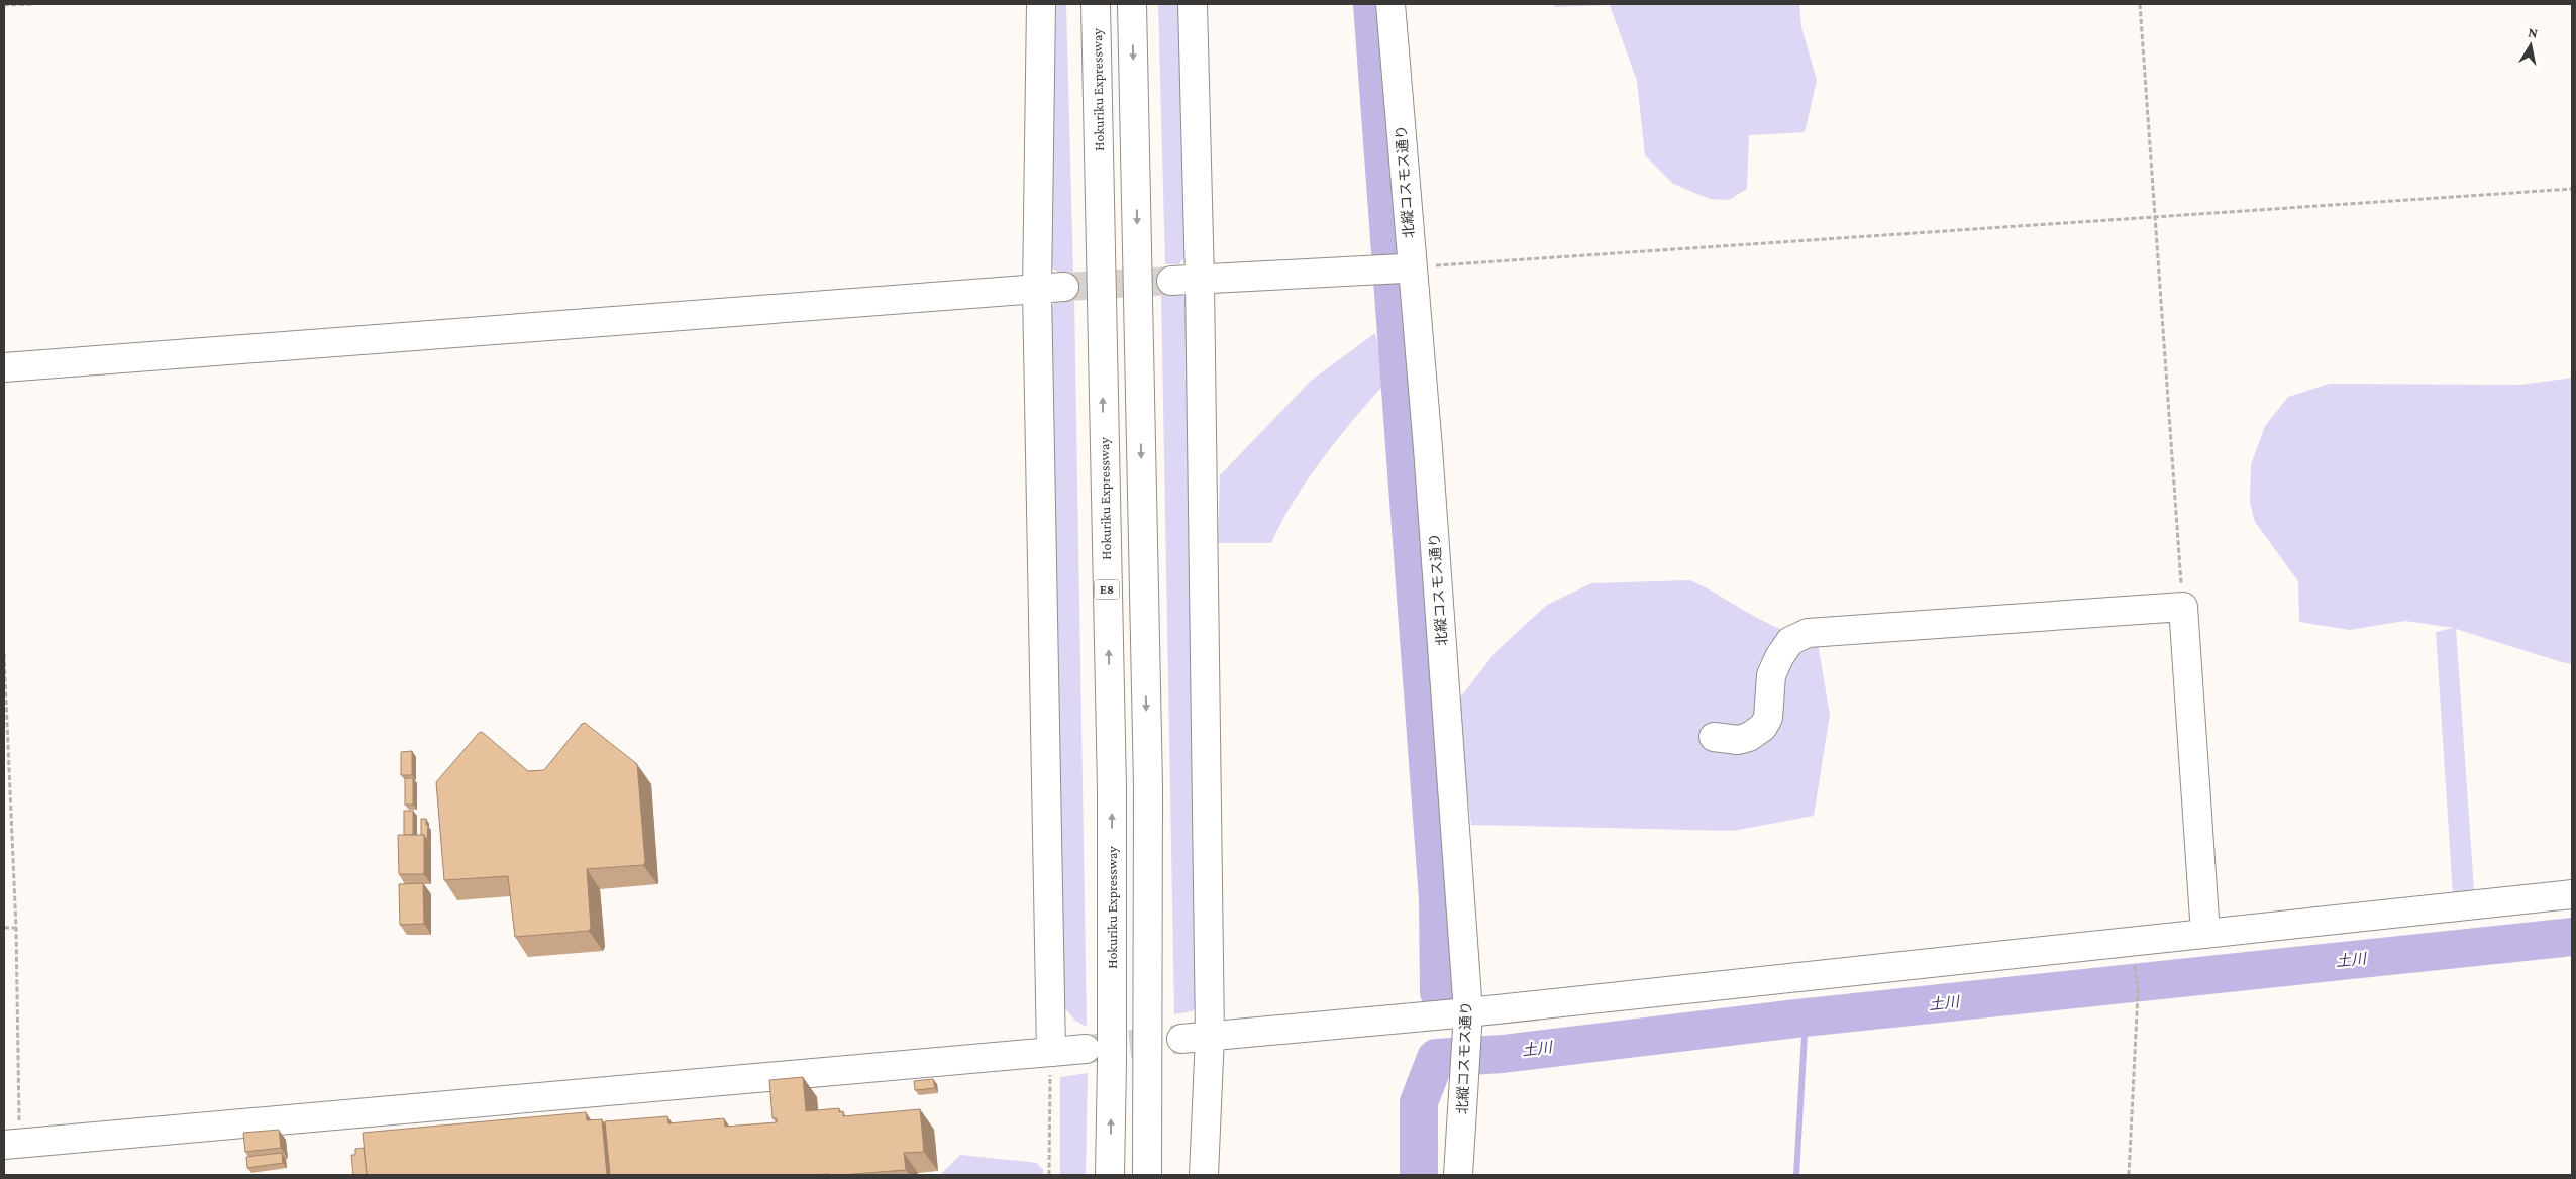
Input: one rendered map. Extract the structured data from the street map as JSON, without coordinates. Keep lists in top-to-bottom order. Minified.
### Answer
{"streets":{"main road":["Hokuriku Expressway","北縦コスモス通り","E8"]},"water":["土川"],"north":"top"}
